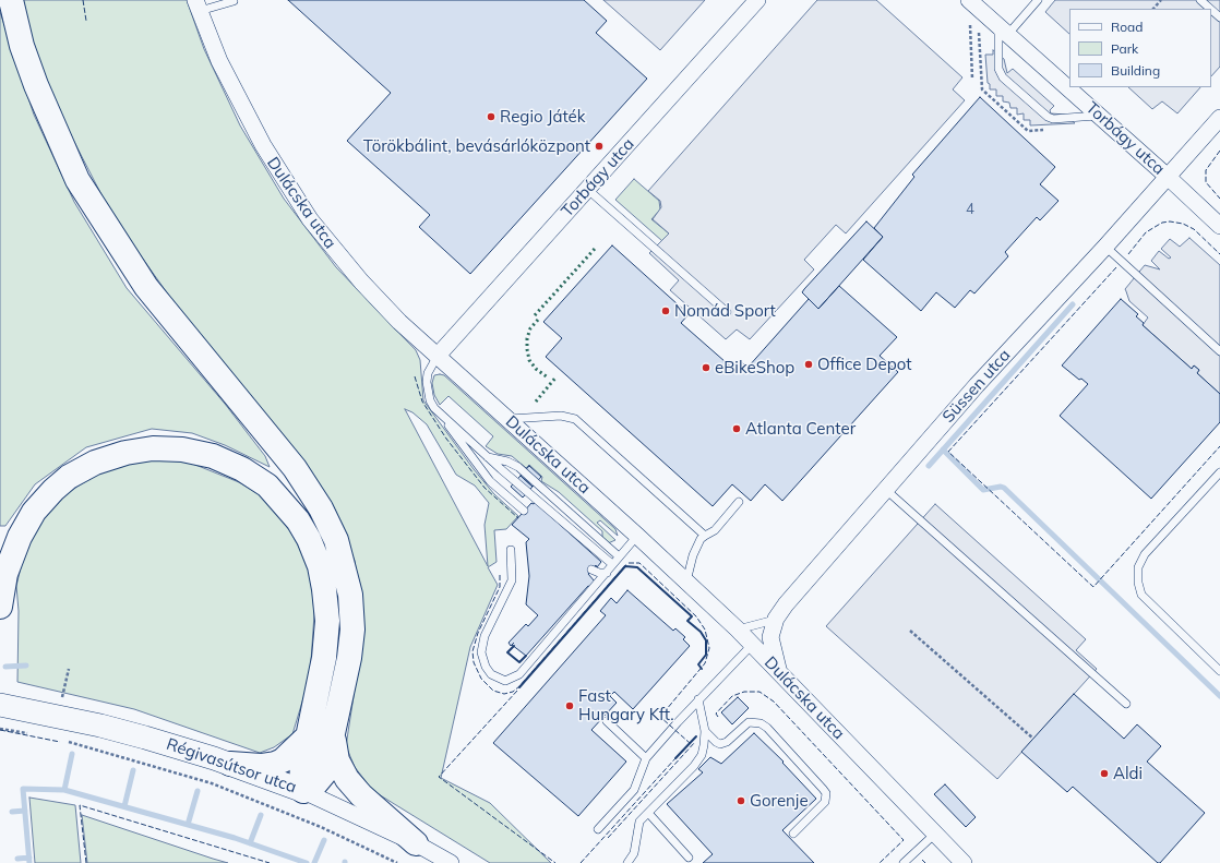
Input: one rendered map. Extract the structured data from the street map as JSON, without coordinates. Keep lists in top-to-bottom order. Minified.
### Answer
{"streets":{"street":["Torbágy utca","Dulácska utca","Süssen utca","Régivasútsor utca"]},"crossings":[["Torbágy utca","Dulácska utca"],["Torbágy utca","Süssen utca"],["Dulácska utca","Süssen utca"]],"places":["Regio Játék","Törökbálint, bevásárlóközpont","Nomád Sport","Office Depot","eBikeShop","Atlanta Center","Fast Hungary Kft.","Aldi","Gorenje"],"house_numbers":["4"],"legend":["Road","Park","Building"]}
